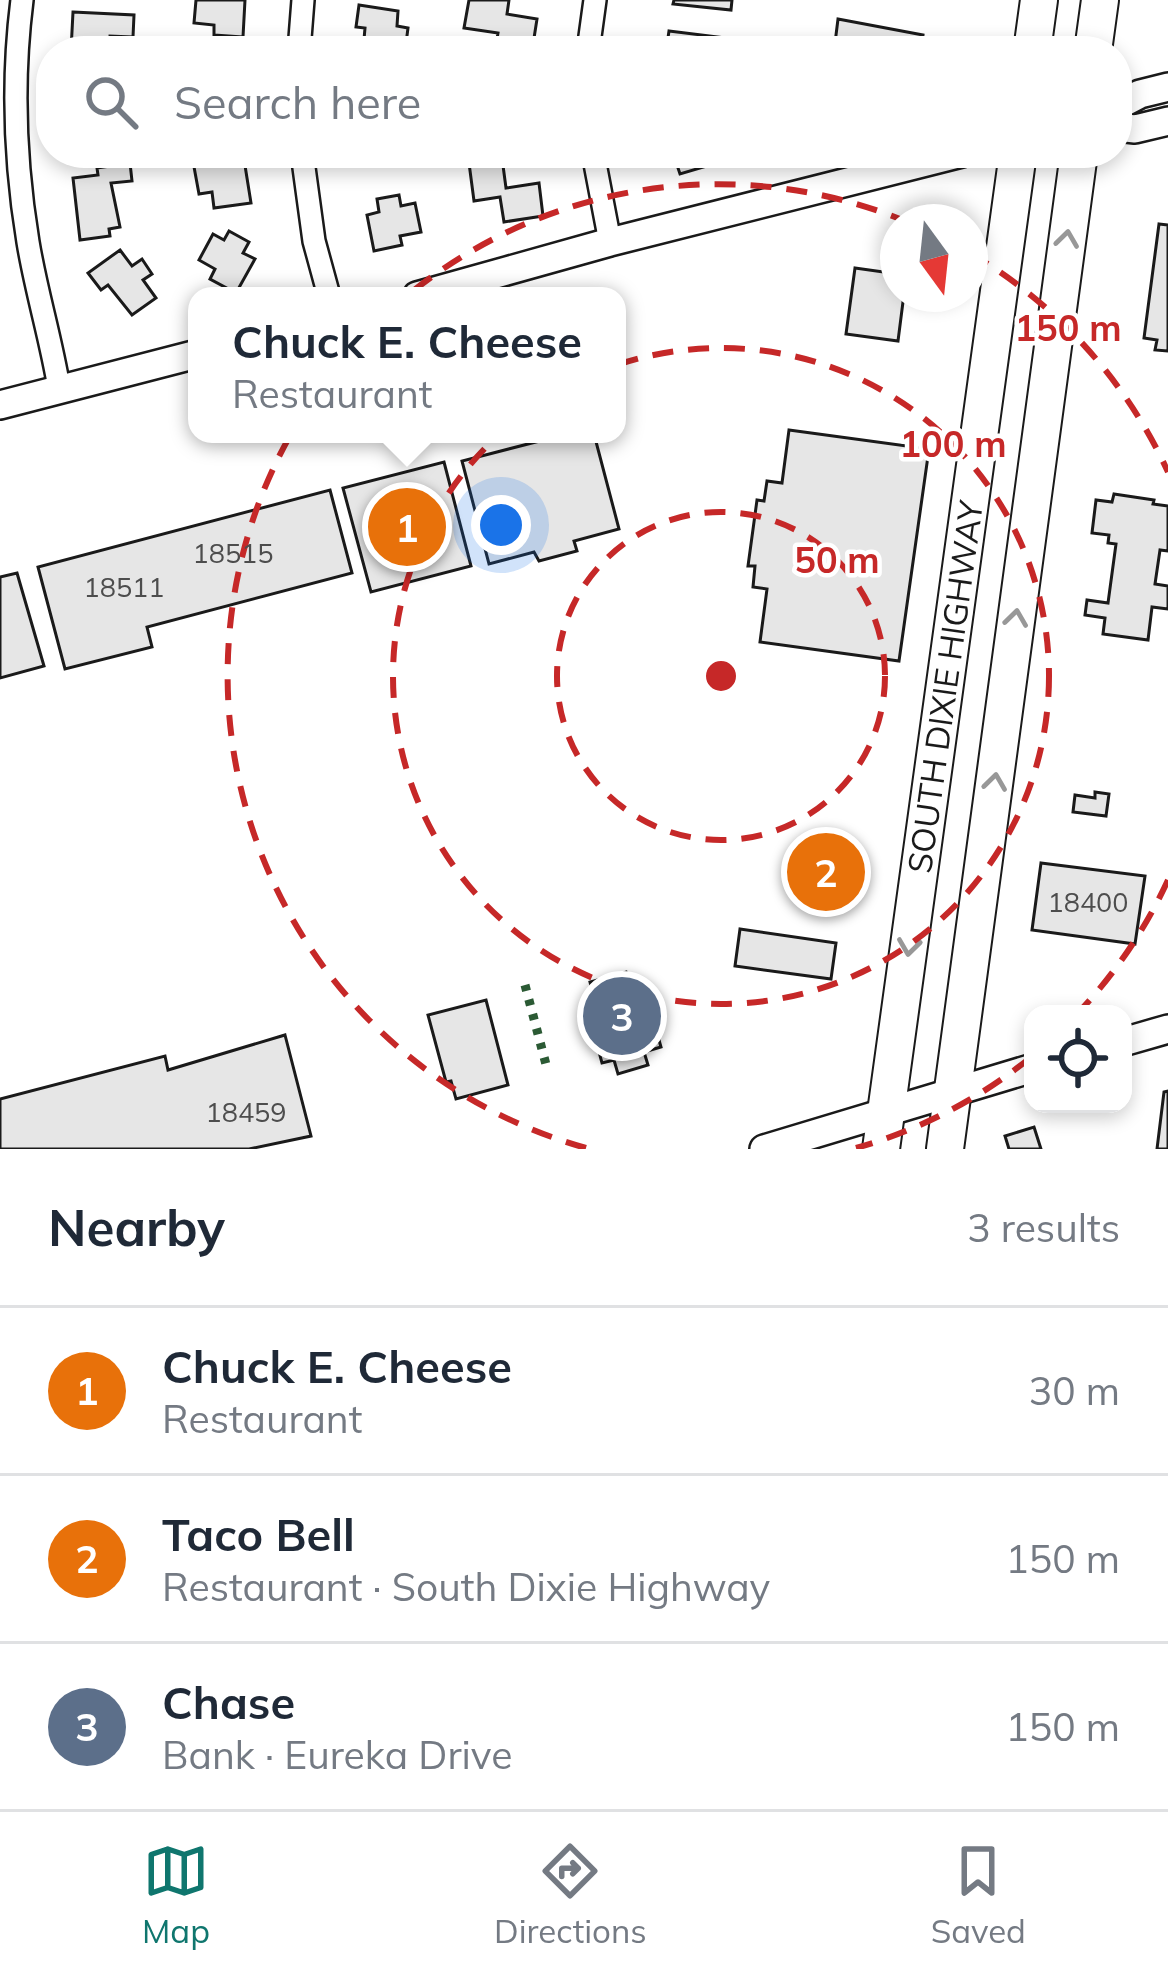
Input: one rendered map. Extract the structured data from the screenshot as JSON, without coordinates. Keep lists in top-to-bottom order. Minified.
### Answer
{"streets":{"highway":["SOUTH DIXIE HIGHWAY"]},"house_numbers":["18515","18511","18400","18459"],"north":"bottom","page":{"search":"Search here","popup":["Chuck E. Cheese","Restaurant"],"pins":["1","2","3"],"heading":["Nearby","3 results"],"list":[{"mark":"1","name":"Chuck E. Cheese","note":"Restaurant","value":"30 m"},{"mark":"2","name":"Taco Bell","note":"Restaurant · South Dixie Highway","value":"150 m"},{"mark":"3","name":"Chase","note":"Bank · Eureka Drive","value":"150 m"}],"nav":["Map","Directions","Saved"]},"rings":["150 m","100 m","50 m"]}
